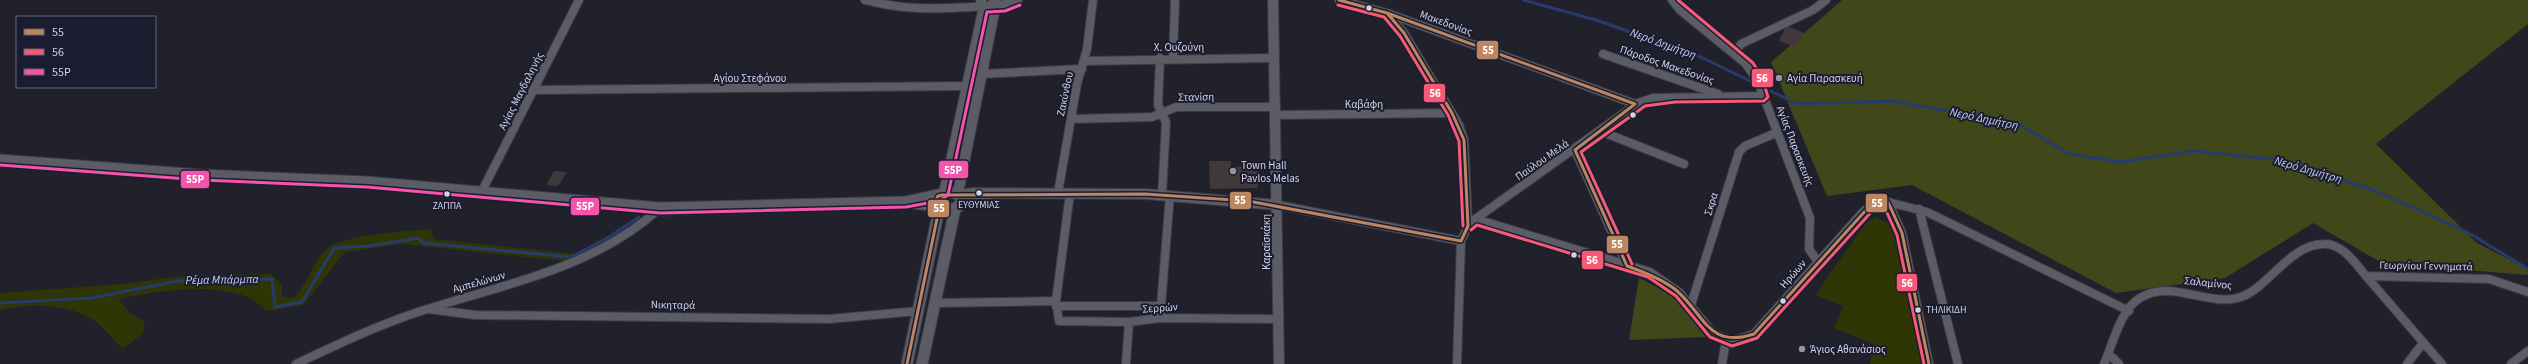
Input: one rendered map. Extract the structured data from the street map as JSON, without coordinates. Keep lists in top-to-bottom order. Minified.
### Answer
{"streets":{"street":["Μακεδονίας","Χ. Ουζούνη","Πάροδος Μακεδονίας","Αγίου Στεφάνου","Αγίας Μαγδαληνής","Ζακύνθου","Στανίση","Καβάφη","Αγίας Παρασκευής","Παύλου Μελά","Σκρα","Καραϊσκάκη","Γεωργίου Γεννηματά","Ηρώων","Αμπελώνων","Σαλαμίνος","Νικηταρά","Σερρών"]},"crossings":[["Μακεδονίας","Παύλου Μελά"],["Χ. Ουζούνη","Ζακύνθου"],["Χ. Ουζούνη","Καραϊσκάκη"],["Πάροδος Μακεδονίας","Παύλου Μελά"],["Αγίου Στεφάνου","Αγίας Μαγδαληνής"],["Ζακύνθου","Στανίση"],["Στανίση","Καβάφη"],["Στανίση","Καραϊσκάκη"],["Καβάφη","Καραϊσκάκη"],["Αγίας Παρασκευής","Παύλου Μελά"],["Αγίας Παρασκευής","Σκρα"],["Αγίας Παρασκευής","Ηρώων"],["Καραϊσκάκη","Σερρών"],["Γεωργίου Γεννηματά","Σαλαμίνος"],["Ηρώων","Σαλαμίνος"],["Αμπελώνων","Νικηταρά"]],"water":["Νερό Δημήτρη","Ρέμα Μπάρμπα"],"places":["Αγία Παρασκευή","Town Hall Pavlos Melas","ΕΥΘΥΜΙΑΣ","ΖΑΠΠΑ","ΤΗΛΙΚΙΔΗ","Άγιος Αθανάσιος"],"lines":["transit line 55","transit line 56","transit line 55Ρ"],"legend":["55","56","55Ρ"]}
